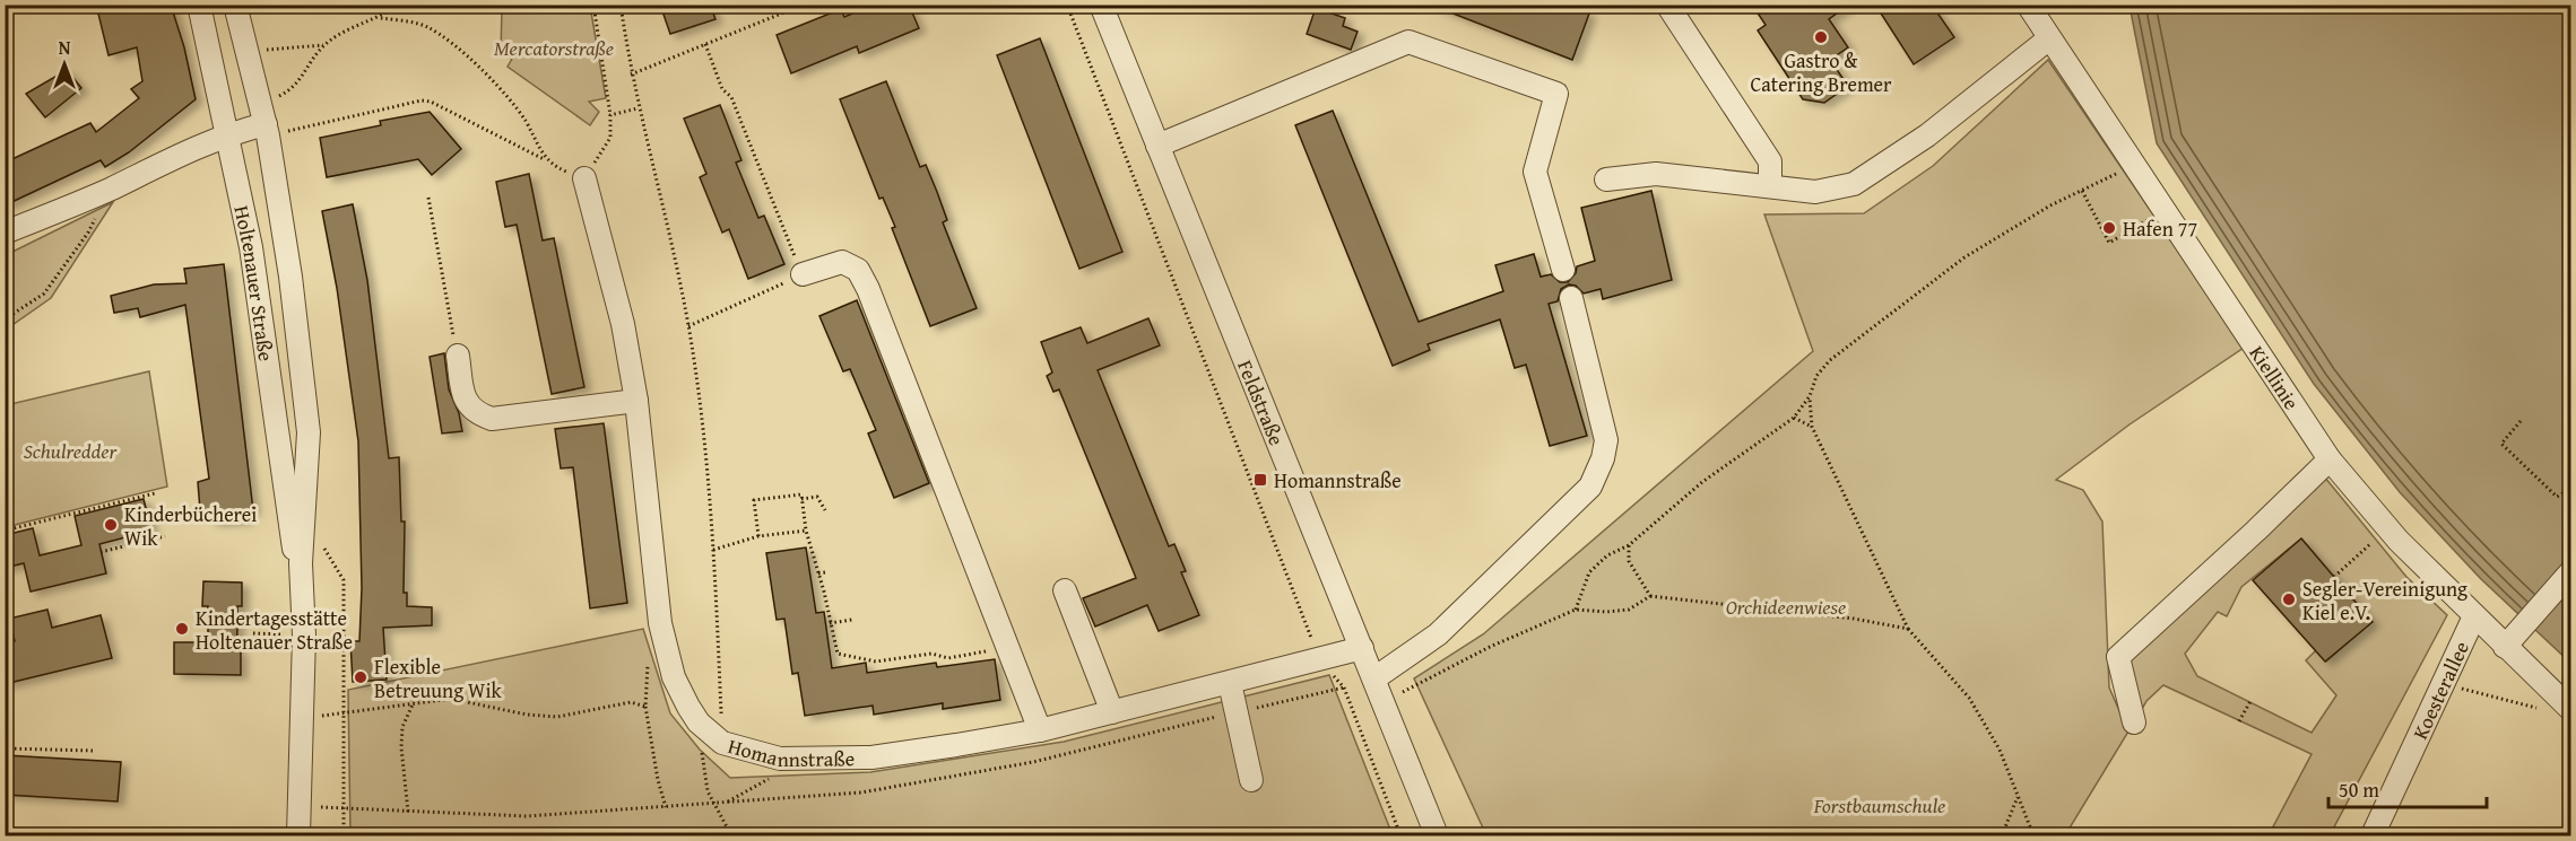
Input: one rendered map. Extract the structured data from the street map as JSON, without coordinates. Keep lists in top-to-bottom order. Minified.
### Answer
{"streets":{"street":["Holtenauer Straße","Kiellinie","Feldstraße","Koesterallee","Homannstraße"]},"crossings":[["Kiellinie","Koesterallee"],["Feldstraße","Homannstraße"]],"parks":["Mercatorstraße","Schulredder","Orchideenwiese","Forstbaumschule"],"places":{"other":["Gastro & Catering Bremer","Hafen 77","Kinderbücherei Wik","Segler-Vereinigung Kiel e.V.","Kindertagesstätte Holtenauer Straße","Flexible Betreuung Wik"],"transit":["Homannstraße"]},"scale_bar":"50 m","north":"top"}
